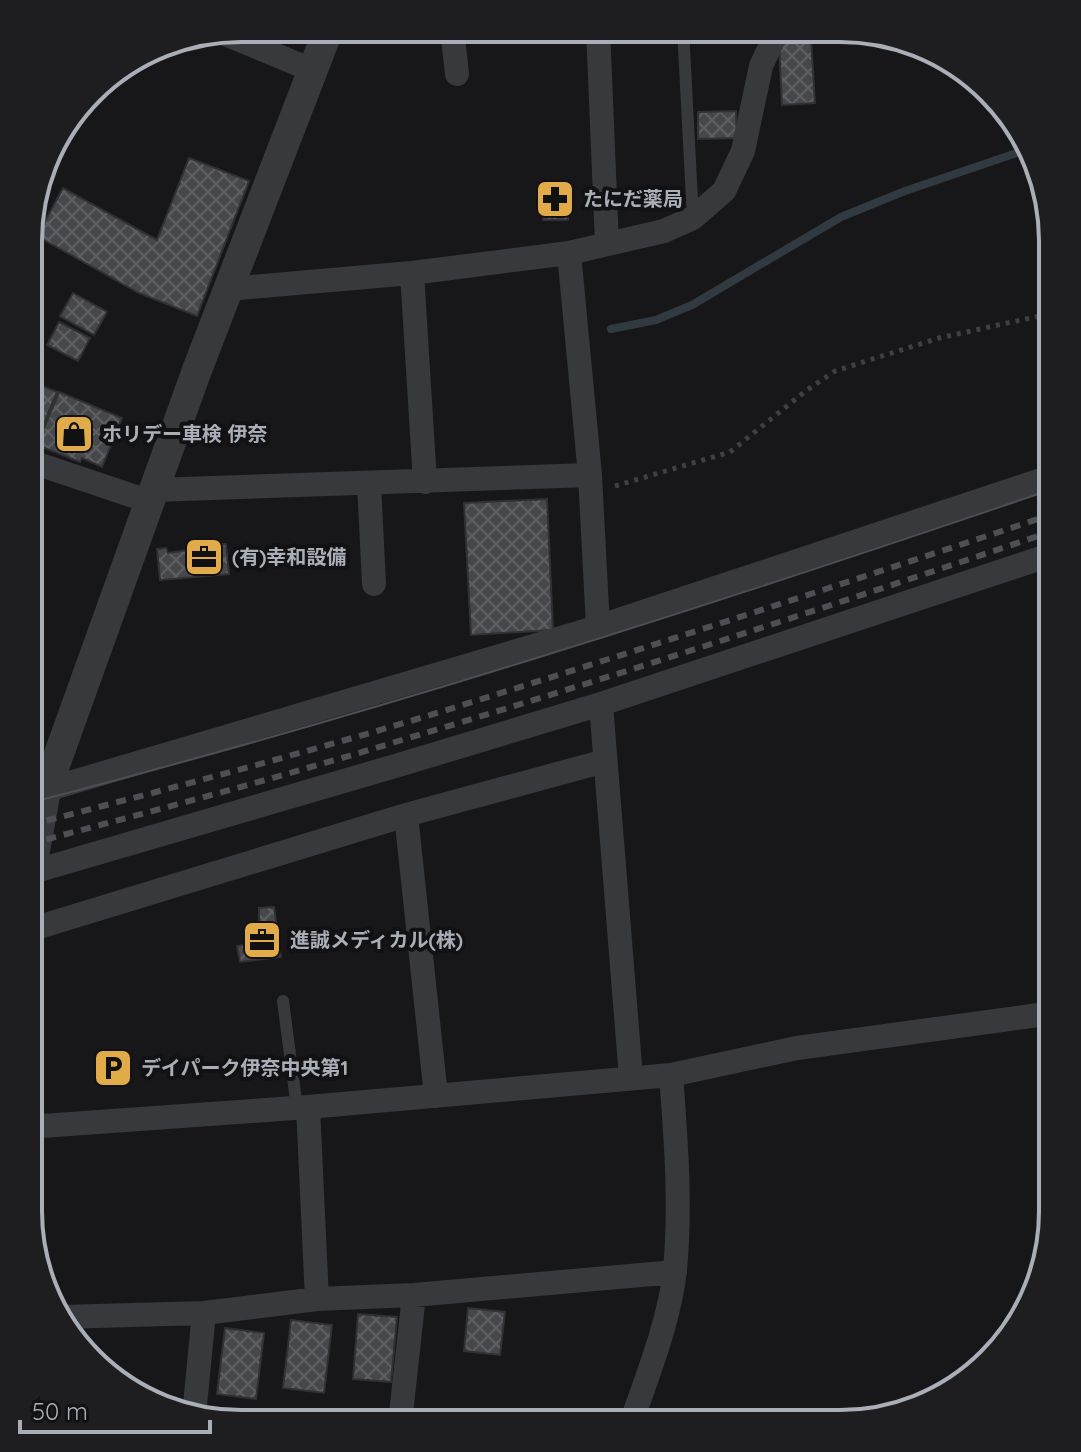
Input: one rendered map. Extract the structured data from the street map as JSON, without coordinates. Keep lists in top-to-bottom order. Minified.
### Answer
{"places":{"pharmacy":["たにだ薬局"],"shop":["ホリデー車検 伊奈"],"office":["(有)幸和設備","進誠メディカル(株)"],"parking":["デイパーク伊奈中央第1"]},"scale_bar":"50 m"}
